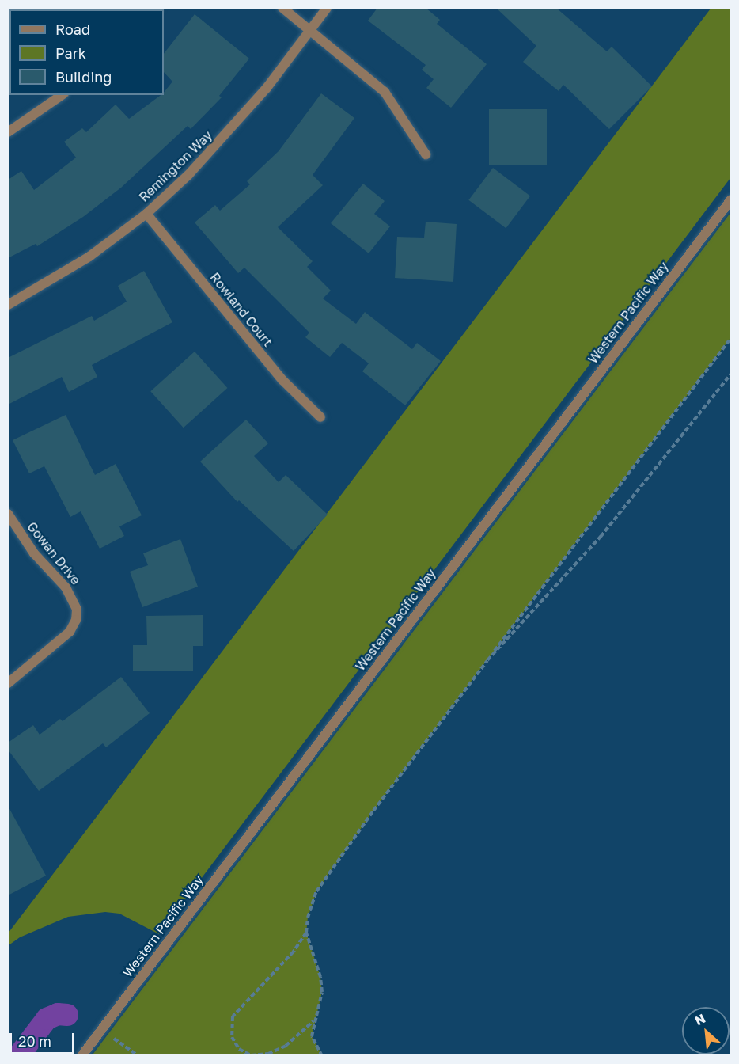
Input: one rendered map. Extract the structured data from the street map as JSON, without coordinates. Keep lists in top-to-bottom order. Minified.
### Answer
{"streets":{"street":["Remington Way","Rowland Court","Western Pacific Way","Gowan Drive"]},"crossings":[["Remington Way","Rowland Court"]],"legend":["Road","Park","Building"],"scale_bar":"20 m","north":"top left"}
